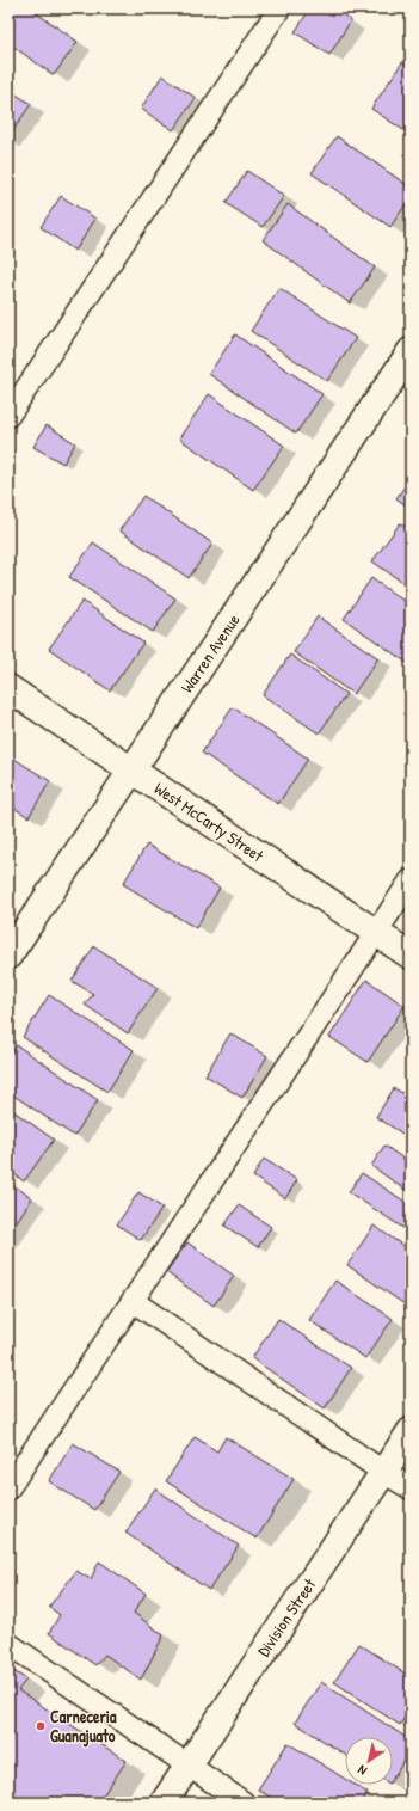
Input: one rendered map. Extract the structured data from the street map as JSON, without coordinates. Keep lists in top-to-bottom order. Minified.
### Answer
{"streets":{"street":["Warren Avenue","West McCarty Street","Division Street"]},"crossings":[["Warren Avenue","West McCarty Street"]],"places":["Carneceria Guanajuato"],"north":"bottom left"}
